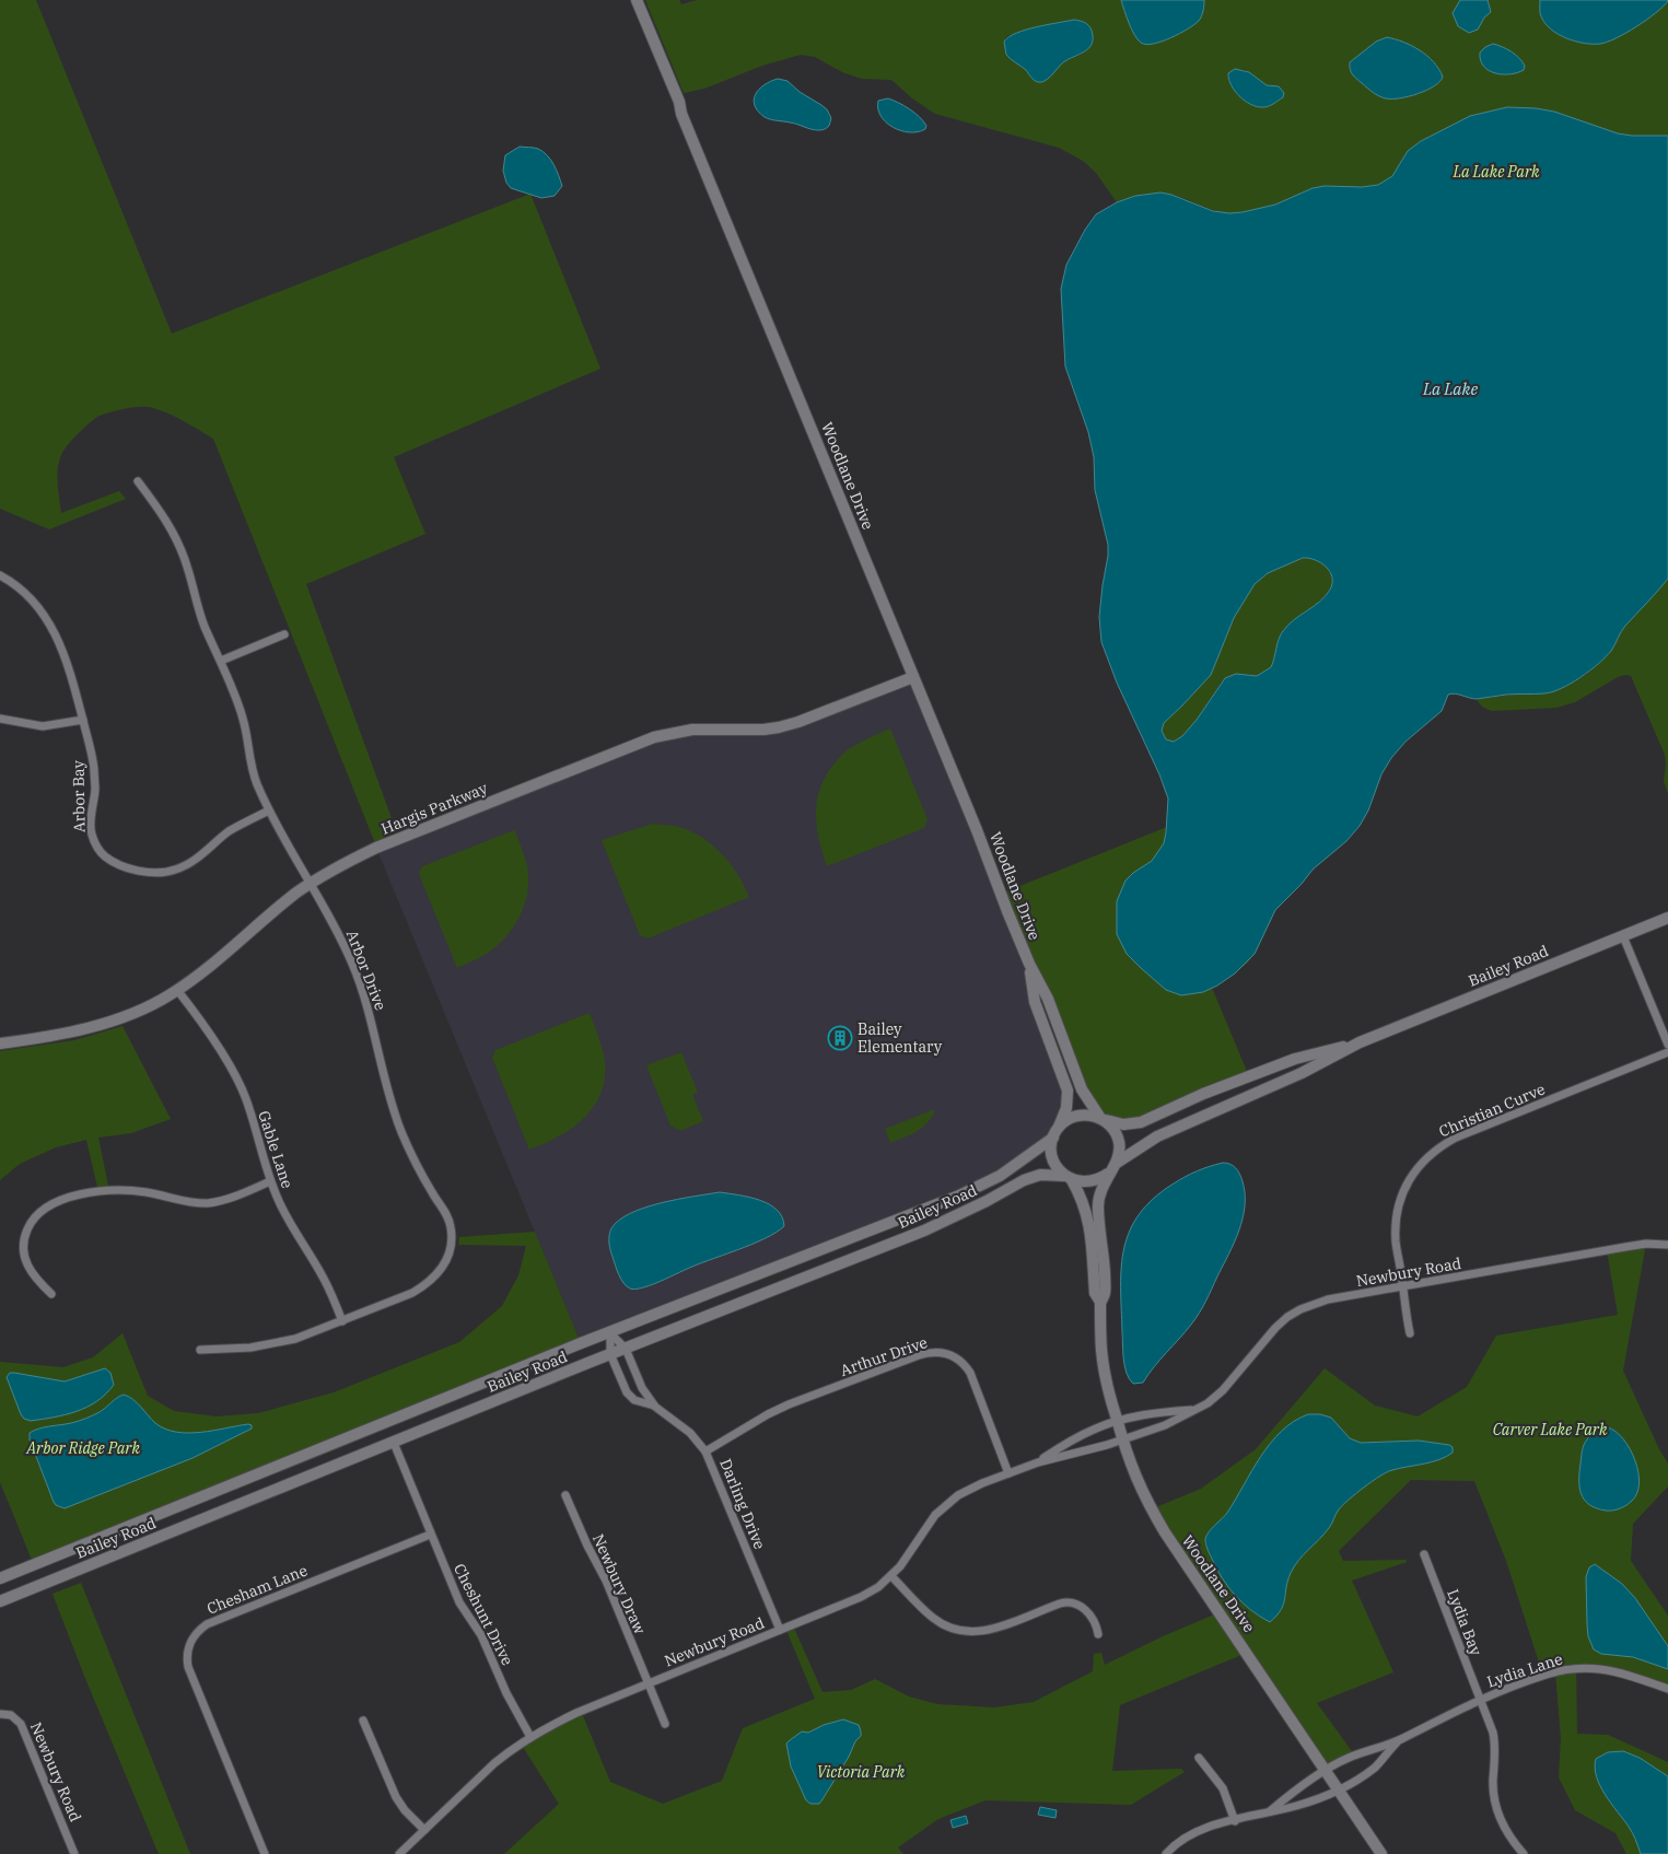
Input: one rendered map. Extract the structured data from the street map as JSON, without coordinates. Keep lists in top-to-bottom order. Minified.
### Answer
{"streets":{"main road":["Woodlane Drive","Hargis Parkway","Bailey Road"],"street":["Arbor Bay","Arbor Drive","Christian Curve","Gable Lane","Newbury Road","Arthur Drive","Darling Drive","Newbury Draw","Chesham Lane","Cheshunt Drive","Lydia Bay","Lydia Lane"]},"crossings":[["Woodlane Drive","Hargis Parkway"],["Woodlane Drive","Bailey Road"],["Woodlane Drive","Newbury Road"],["Woodlane Drive","Lydia Lane"],["Arbor Bay","Arbor Drive"],["Hargis Parkway","Arbor Drive"],["Hargis Parkway","Gable Lane"],["Bailey Road","Darling Drive"],["Bailey Road","Cheshunt Drive"],["Arbor Drive","Gable Lane"],["Christian Curve","Newbury Road"],["Newbury Road","Arthur Drive"],["Newbury Road","Darling Drive"],["Newbury Road","Newbury Draw"],["Newbury Road","Cheshunt Drive"],["Arthur Drive","Darling Drive"],["Chesham Lane","Cheshunt Drive"],["Lydia Bay","Lydia Lane"]],"water":["La Lake"],"parks":["La Lake Park","Carver Lake Park","Arbor Ridge Park","Victoria Park"],"places":{"building":["Bailey Elementary"]}}
